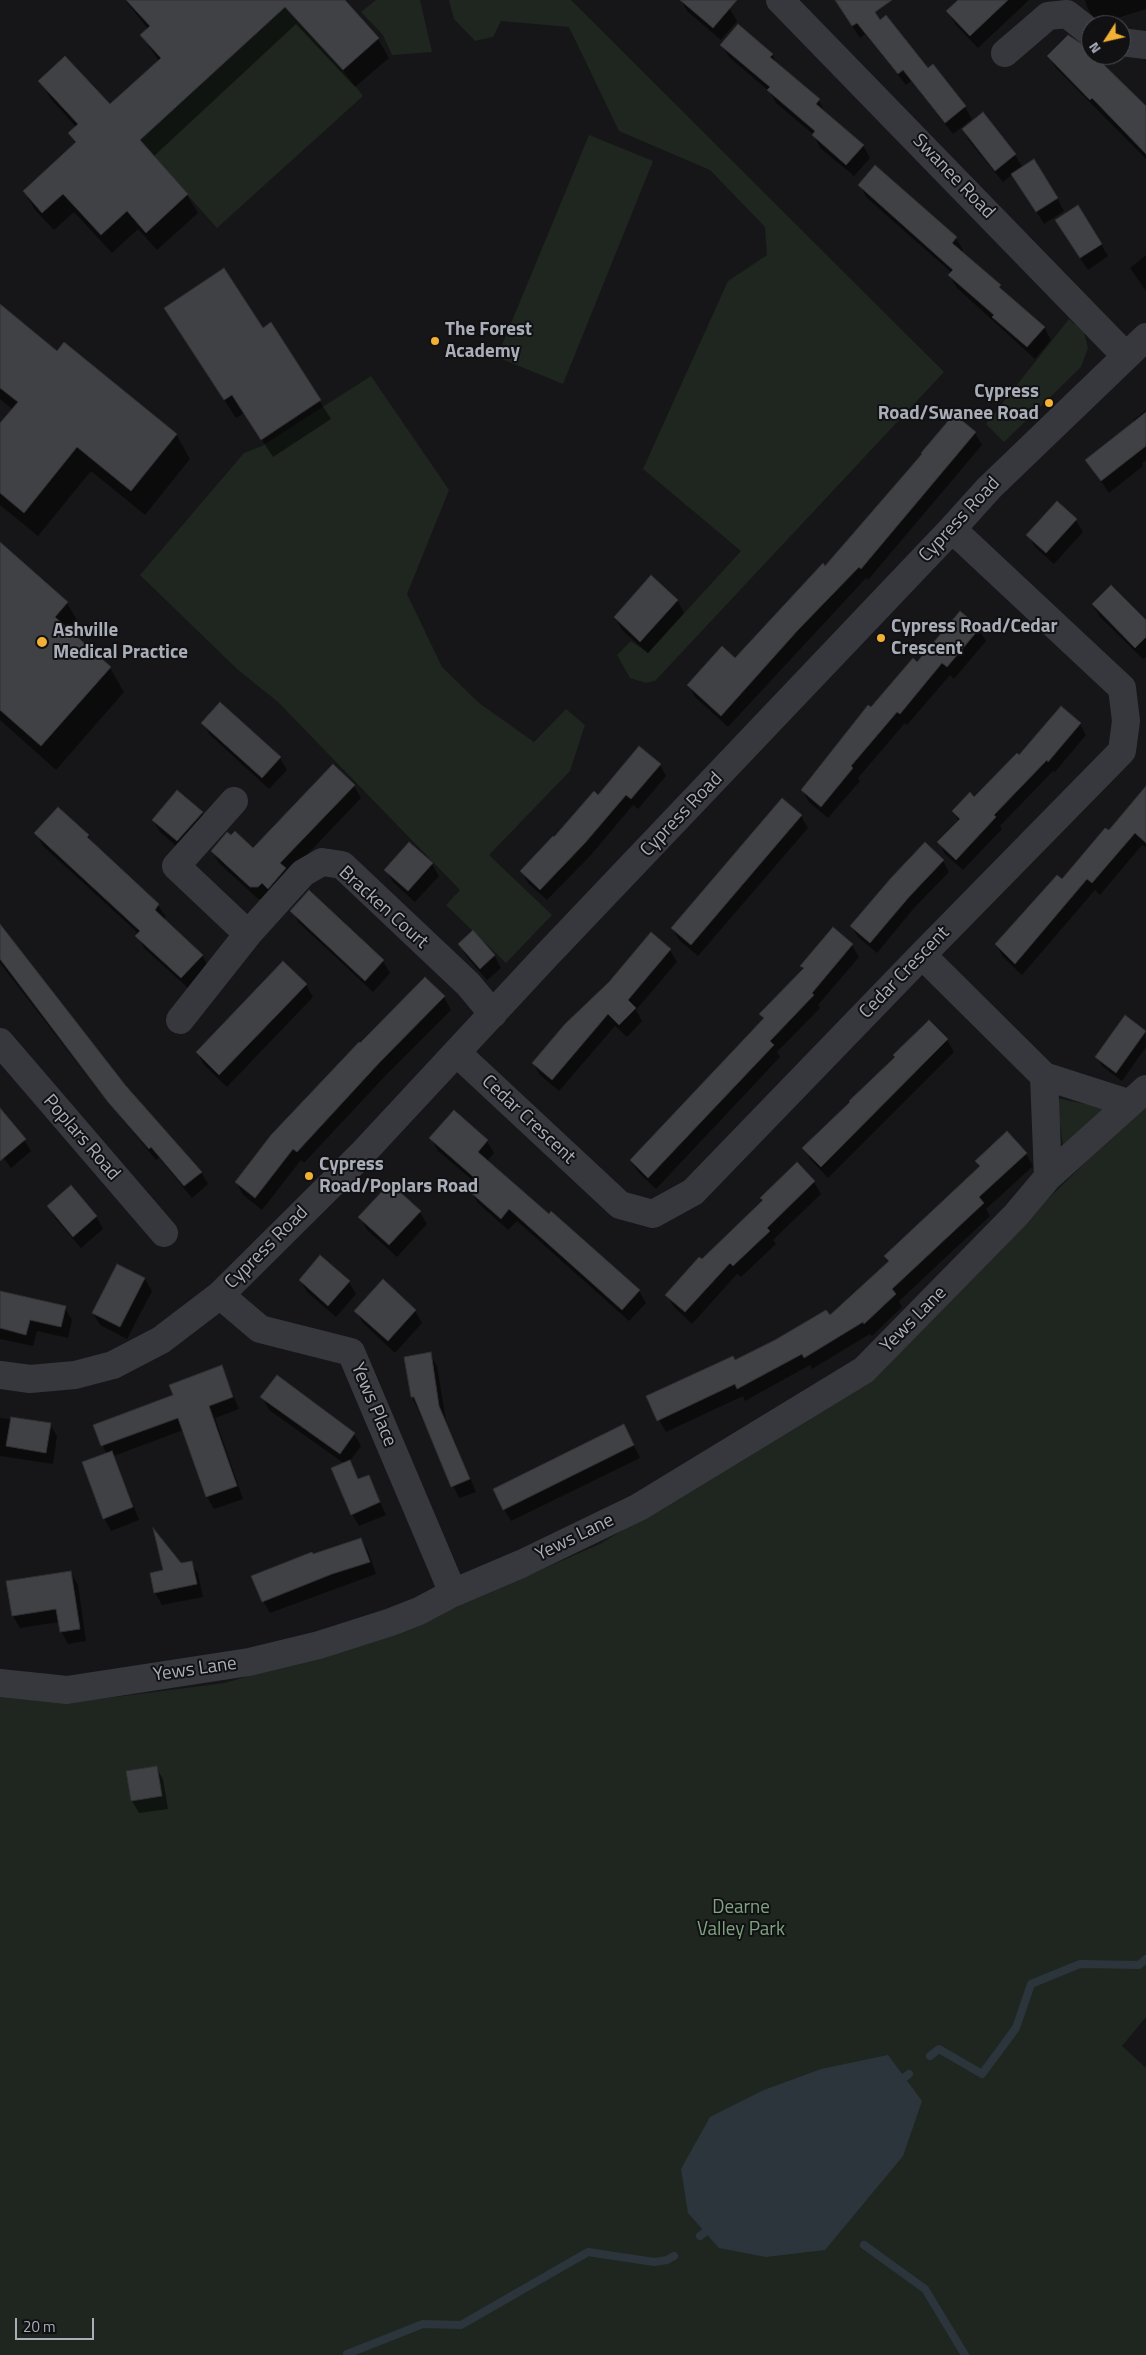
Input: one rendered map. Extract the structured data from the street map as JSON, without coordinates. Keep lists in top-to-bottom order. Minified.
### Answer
{"streets":{"street":["Swanee Road","Cypress Road","Bracken Court","Cedar Crescent","Poplars Road","Yews Lane","Yews Place"]},"crossings":[["Swanee Road","Cypress Road"],["Cypress Road","Bracken Court"],["Cypress Road","Cedar Crescent"],["Cypress Road","Yews Place"],["Cedar Crescent","Yews Lane"],["Yews Lane","Yews Place"]],"parks":["Dearne Valley Park"],"places":["The Forest Academy","Cypress Road/Swanee Road","Cypress Road/Cedar Crescent","Ashville Medical Practice","Cypress Road/Poplars Road"],"scale_bar":"20 m","north":"bottom left"}
